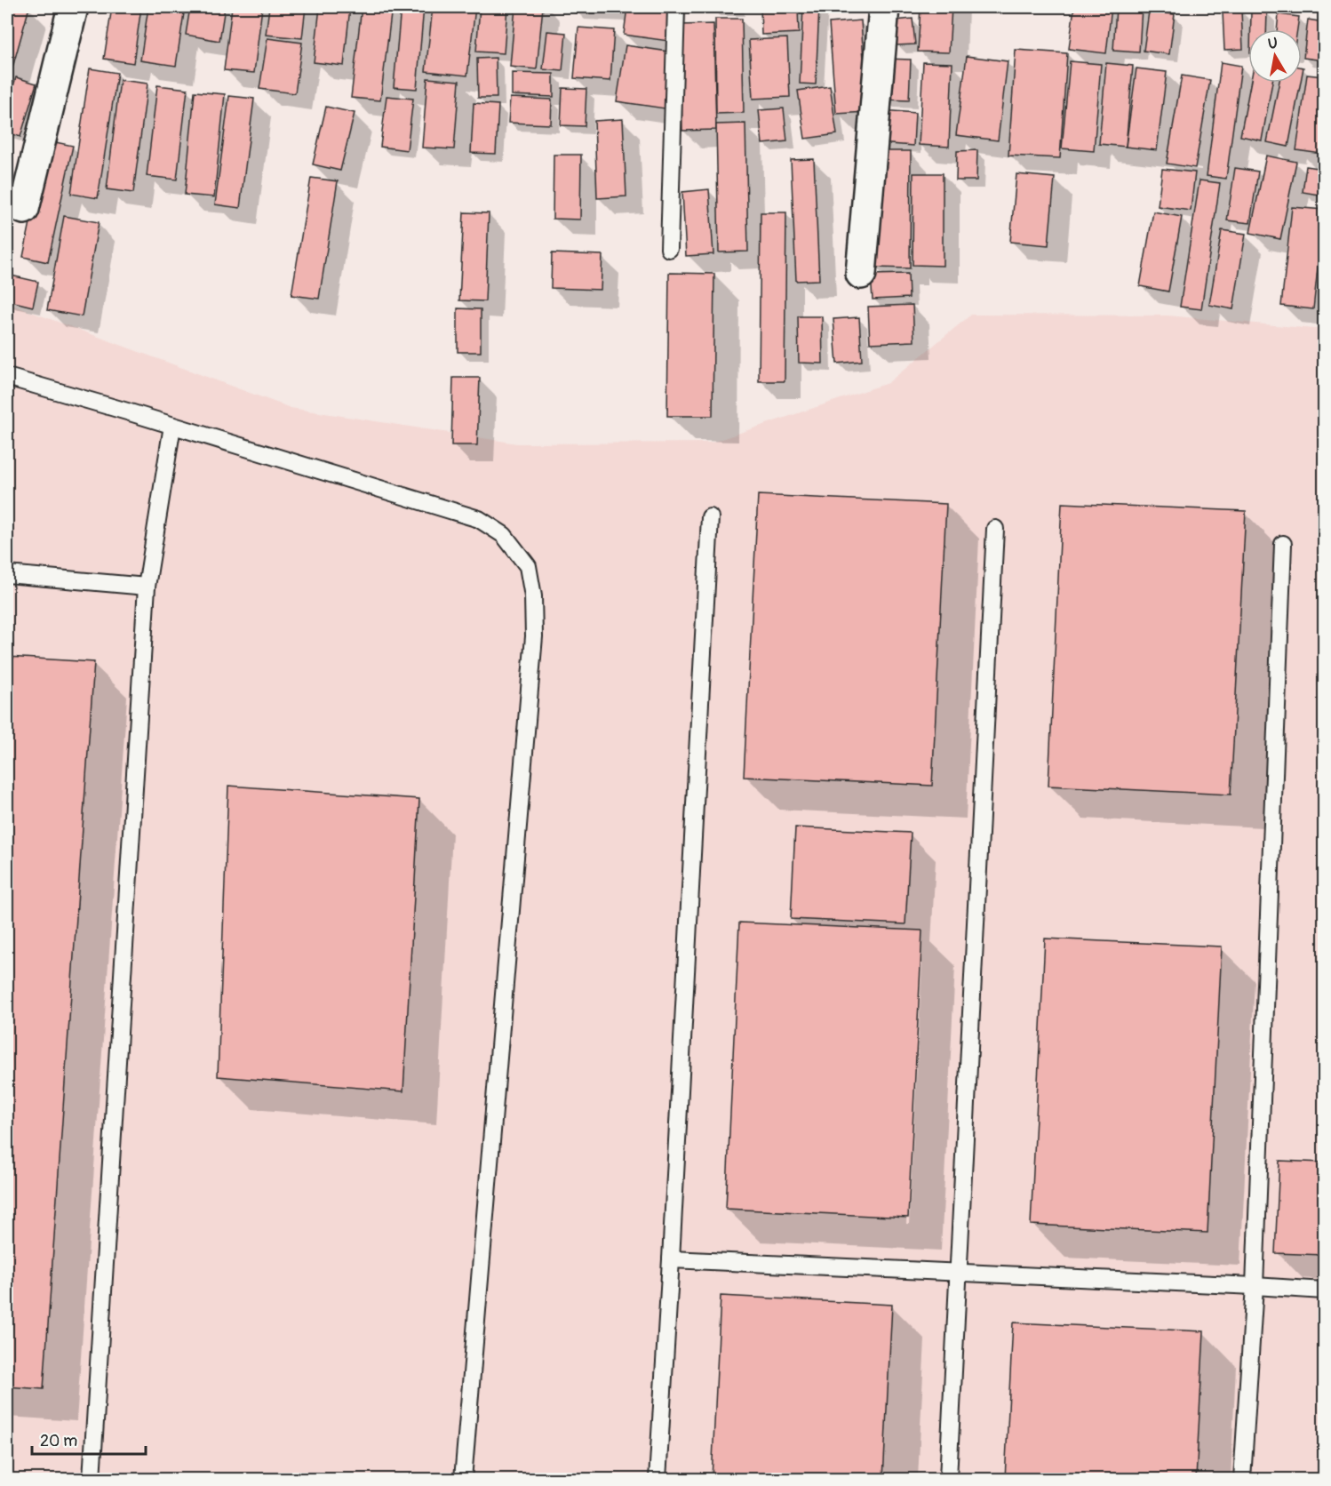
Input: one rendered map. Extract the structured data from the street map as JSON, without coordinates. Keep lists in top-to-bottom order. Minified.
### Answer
{"scale_bar":"20 m","north":"top"}
